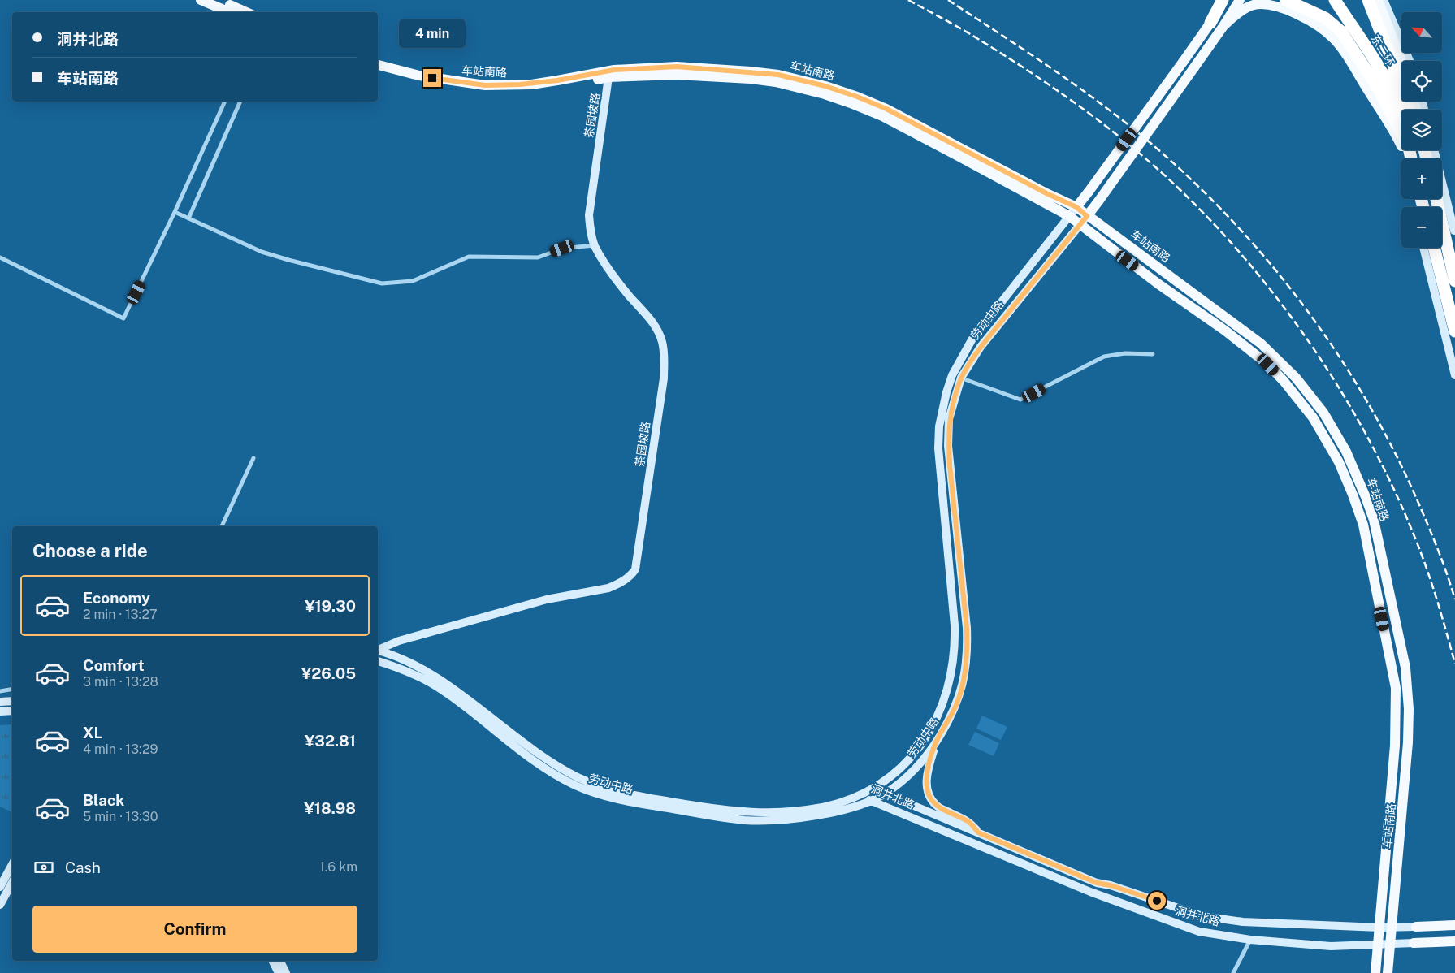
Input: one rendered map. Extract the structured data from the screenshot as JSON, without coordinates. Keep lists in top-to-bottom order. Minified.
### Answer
{"streets":{"highway":["东二环"],"main road":["车站南路","茶园坡路","劳动中路","洞井北路"]},"crossings":[["车站南路","茶园坡路"],["车站南路","劳动中路"],["车站南路","洞井北路"],["劳动中路","洞井北路"]],"north":"top left","page":{"map_buttons":["+","−"],"banner":["洞井北路","车站南路"],"bubble":"4 min","heading":"Choose a ride","list":[{"name":"Economy","note":"2 min · 13:27","value":"¥19.30"},{"name":"Comfort","note":"3 min · 13:28","value":"¥26.05"},{"name":"XL","note":"4 min · 13:29","value":"¥32.81"},{"name":"Black","note":"5 min · 13:30","value":"¥18.98"}],"pay":["Cash","1.6 km"],"buttons":"Confirm"}}
